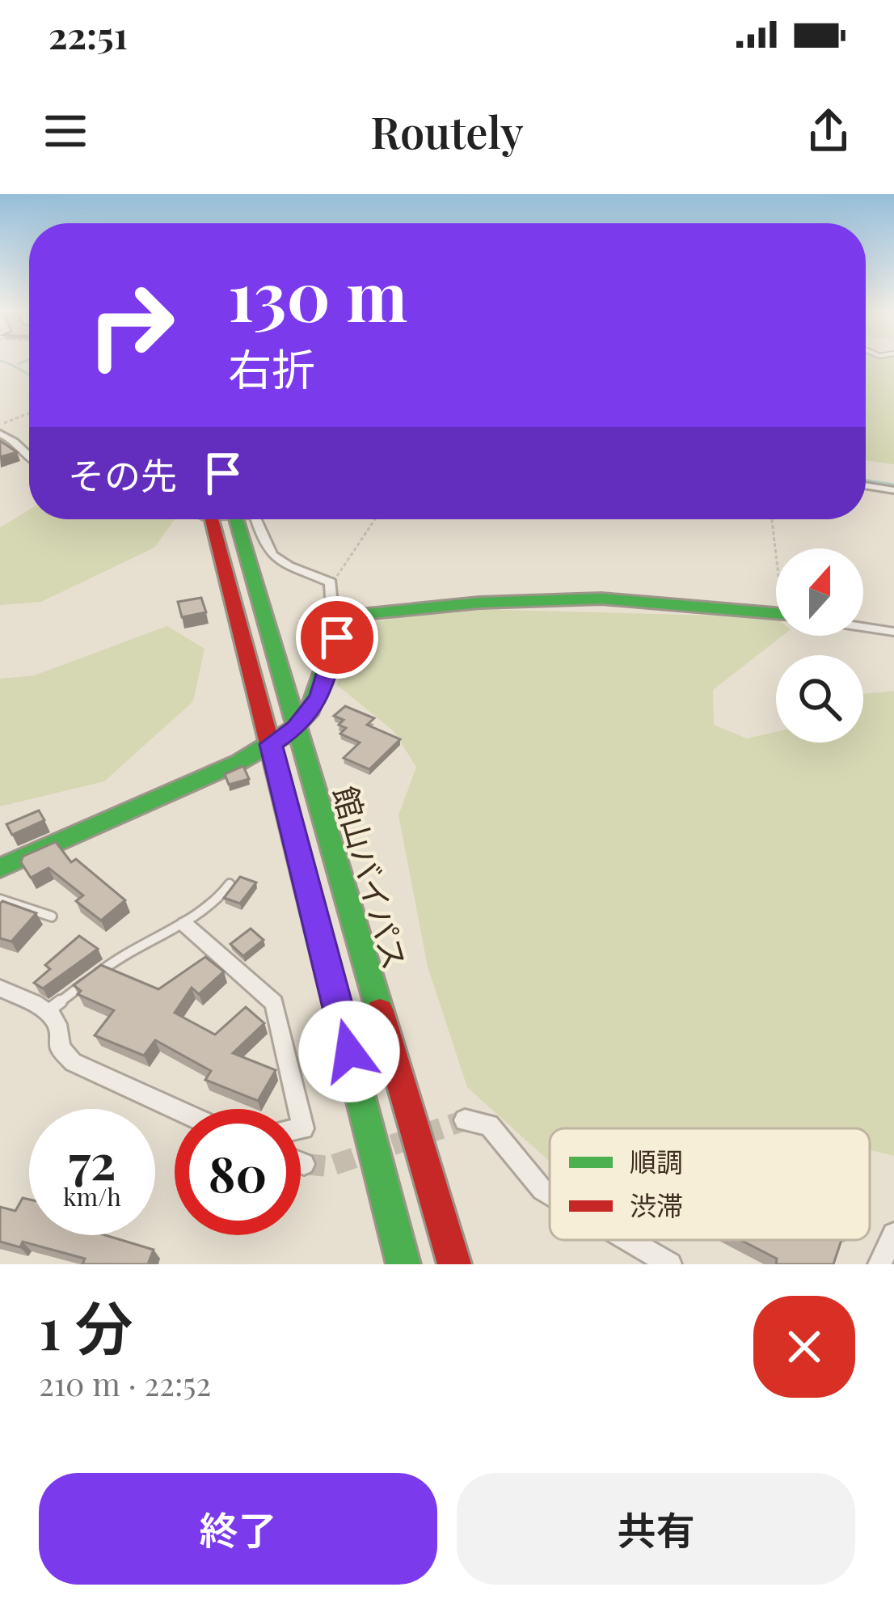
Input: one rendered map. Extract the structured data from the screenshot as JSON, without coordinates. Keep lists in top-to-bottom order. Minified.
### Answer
{"streets":{"main road":["館山バイパス"]},"legend":["順調","渋滞"],"north":"top","page":{"status":"22:51","header":"Routely","turn":["130 m","右折"],"then":"その先","speed":"72 km/h","limit":"80","heading":["1 分","210 m · 22:52"],"buttons":["終了","共有"]}}
